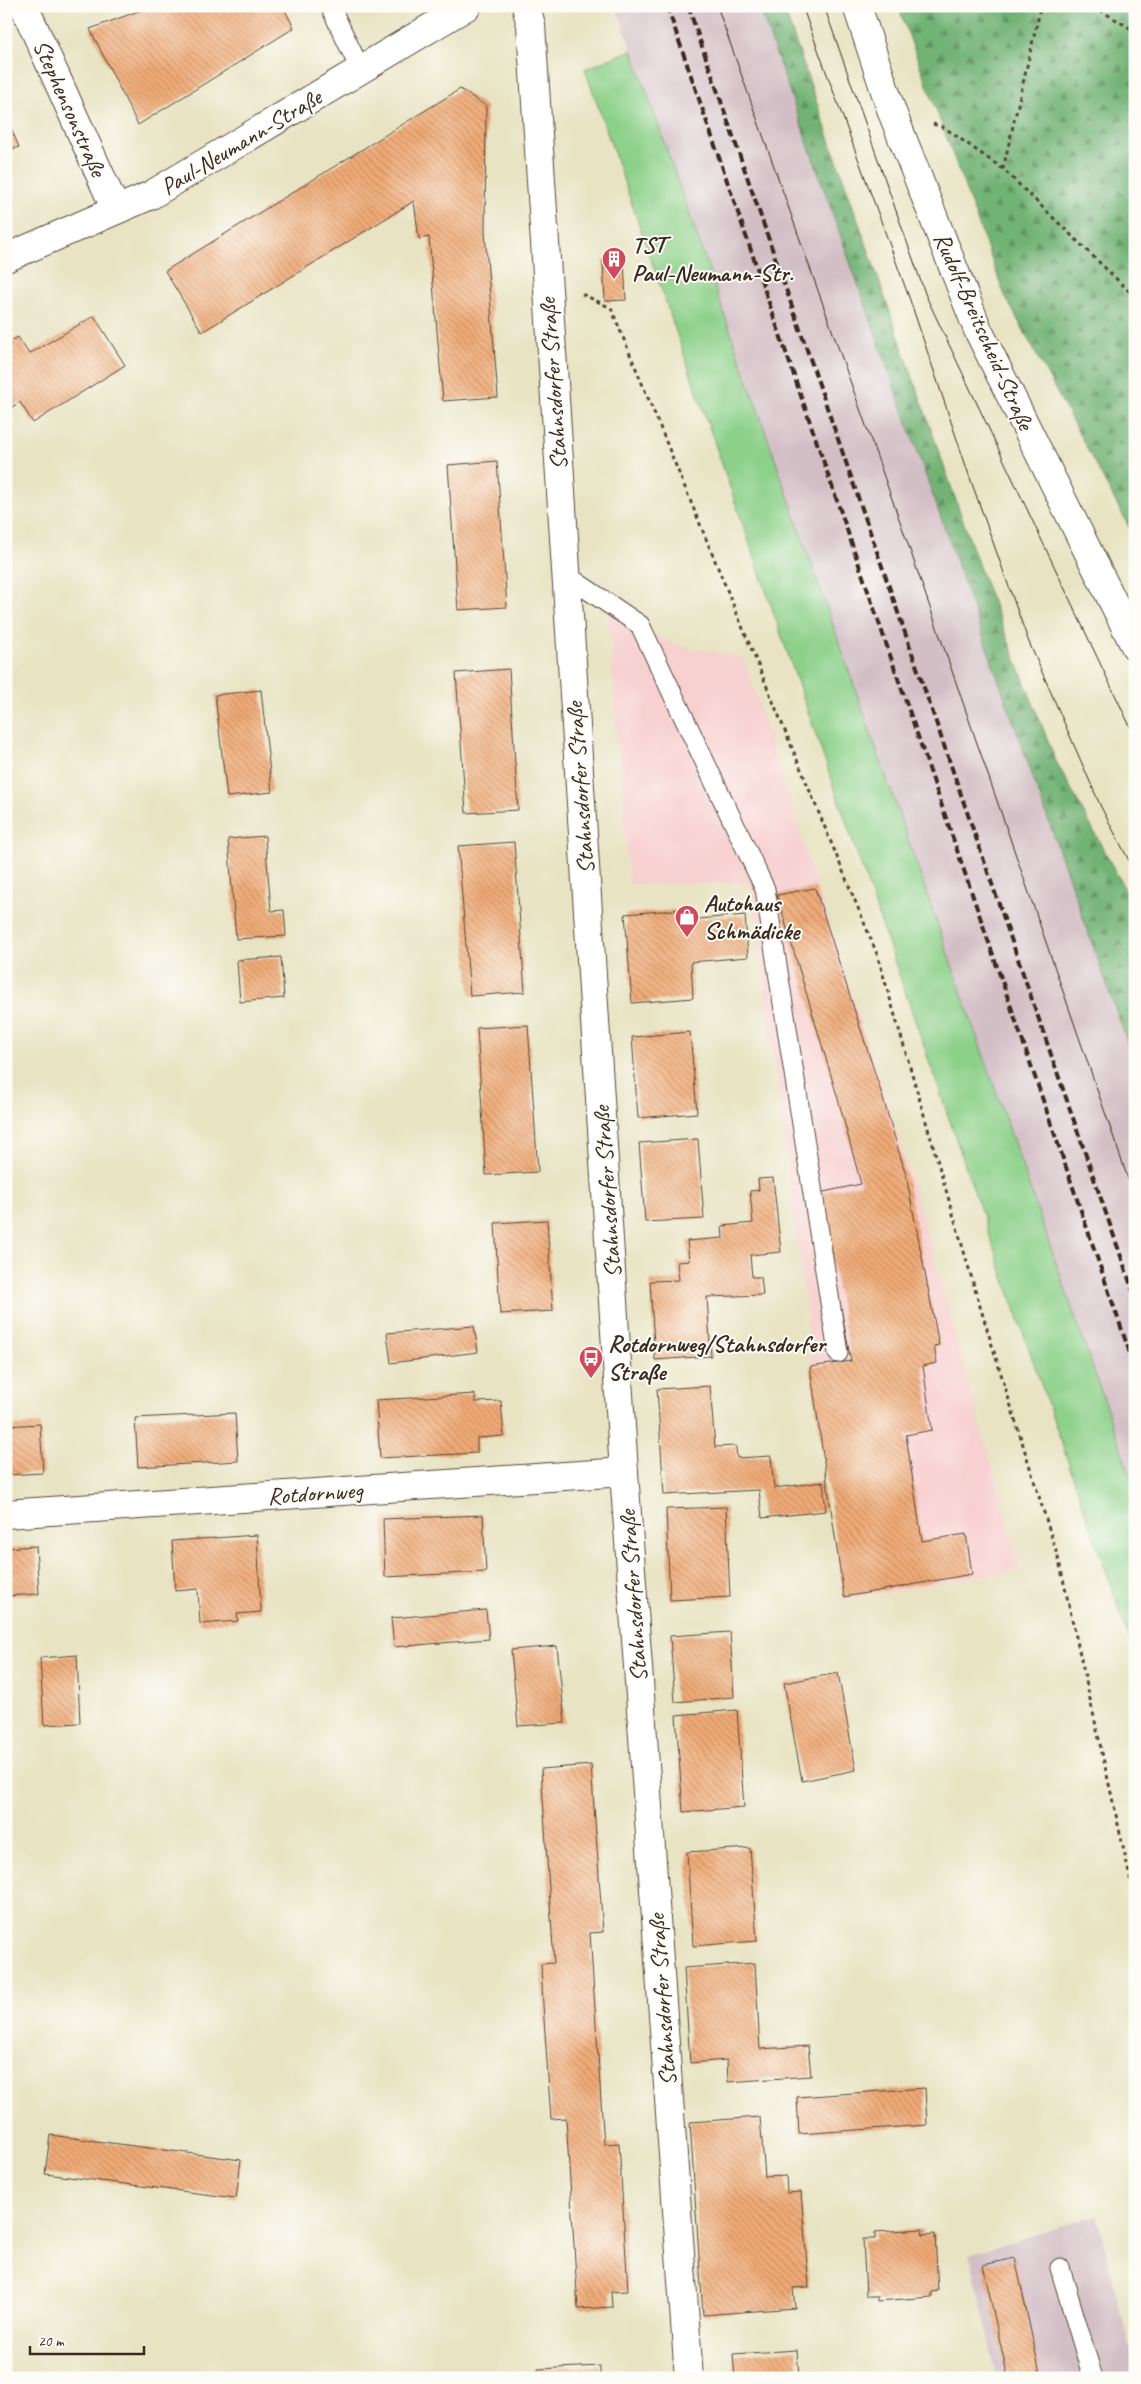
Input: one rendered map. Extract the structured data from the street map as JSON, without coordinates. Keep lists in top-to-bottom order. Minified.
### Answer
{"streets":{"street":["Stephensonstraße","Paul-Neumann-Straße","Rudolf-Breitscheid-Straße","Stahnsdorfer Straße","Rotdornweg"]},"crossings":[["Stephensonstraße","Paul-Neumann-Straße"],["Stahnsdorfer Straße","Rotdornweg"]],"places":{"building":["TST Paul-Neumann-Str."],"shop":["Autohaus Schmädicke"],"bus stop":["Rotdornweg/Stahnsdorfer Straße"]},"scale_bar":"20 m"}
